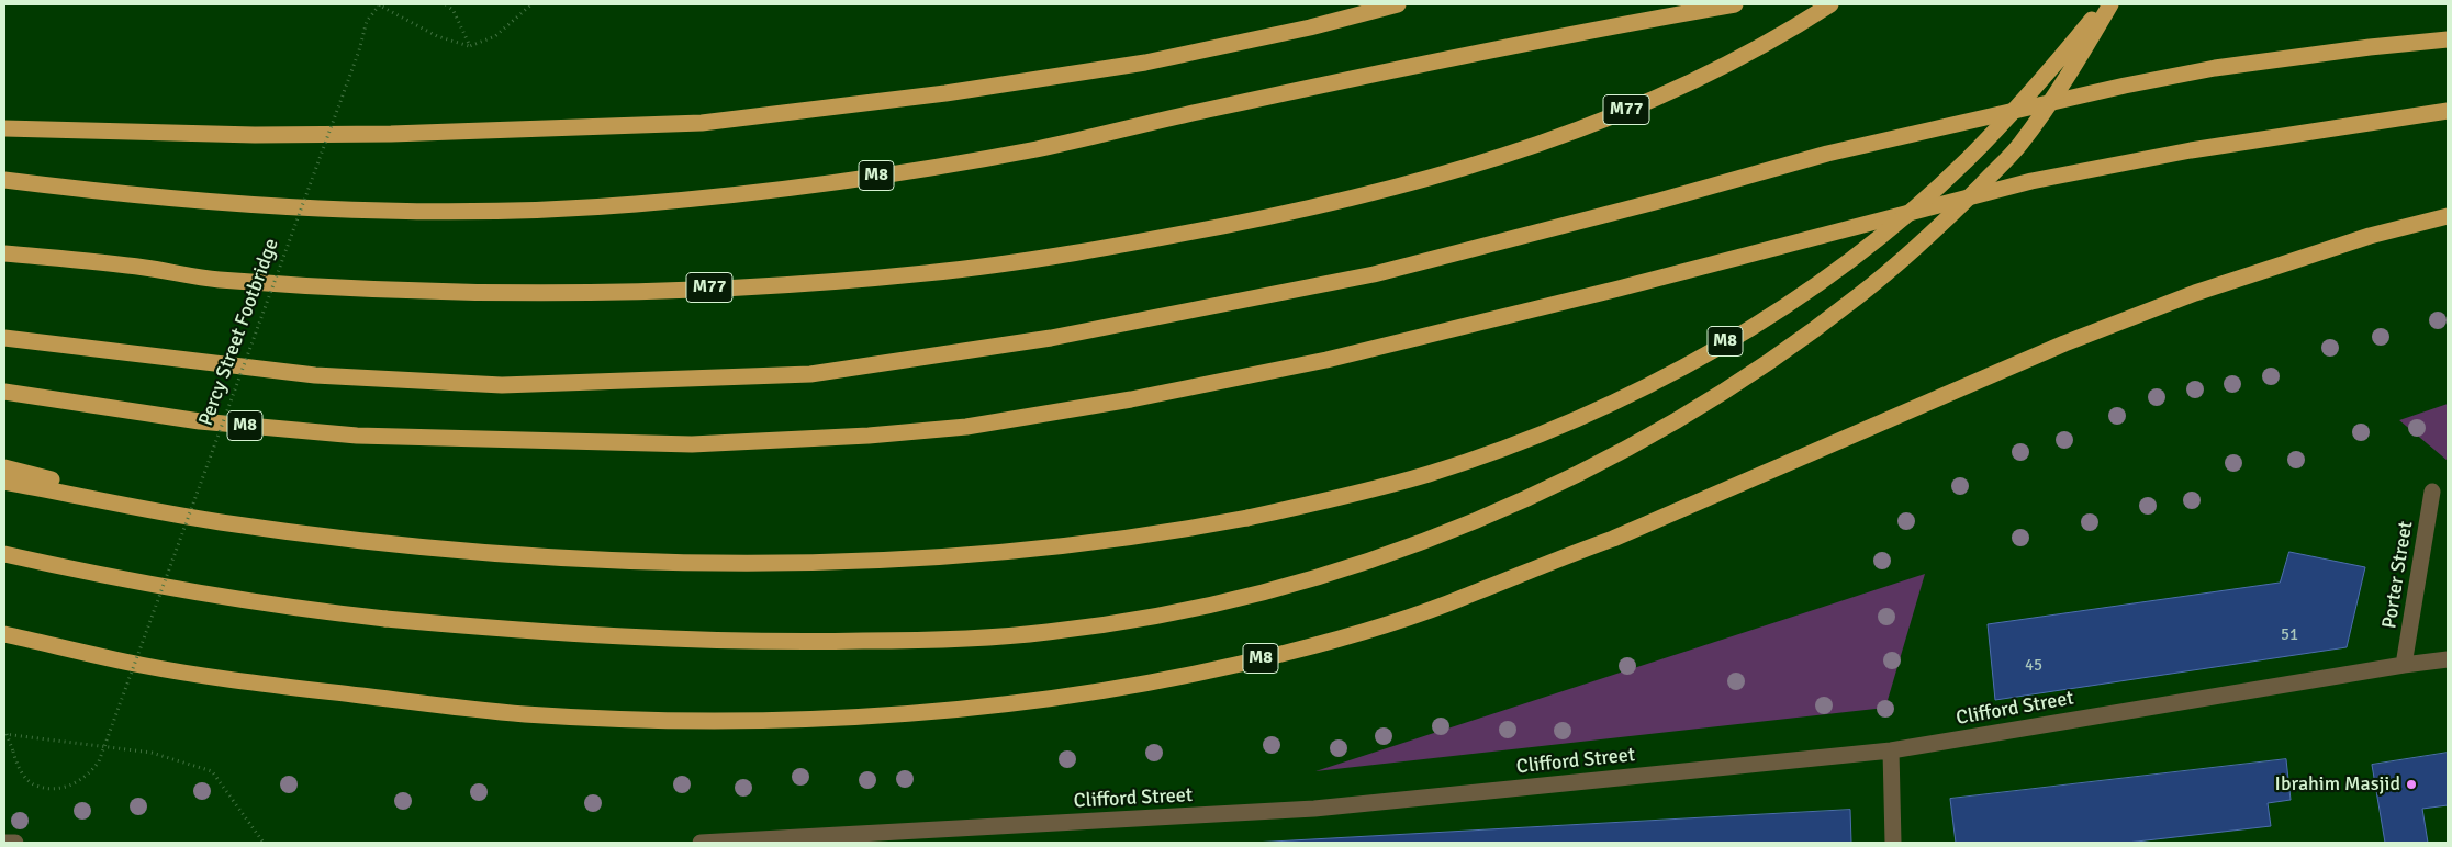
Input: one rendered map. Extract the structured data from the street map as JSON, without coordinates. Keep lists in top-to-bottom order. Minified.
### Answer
{"streets":{"highway":["M77","M8"],"street":["Porter Street","Clifford Street"],"path":["Percy Street Footbridge"]},"crossings":[["Porter Street","Clifford Street"]],"places":["Ibrahim Masjid"],"house_numbers":["51","45"]}
